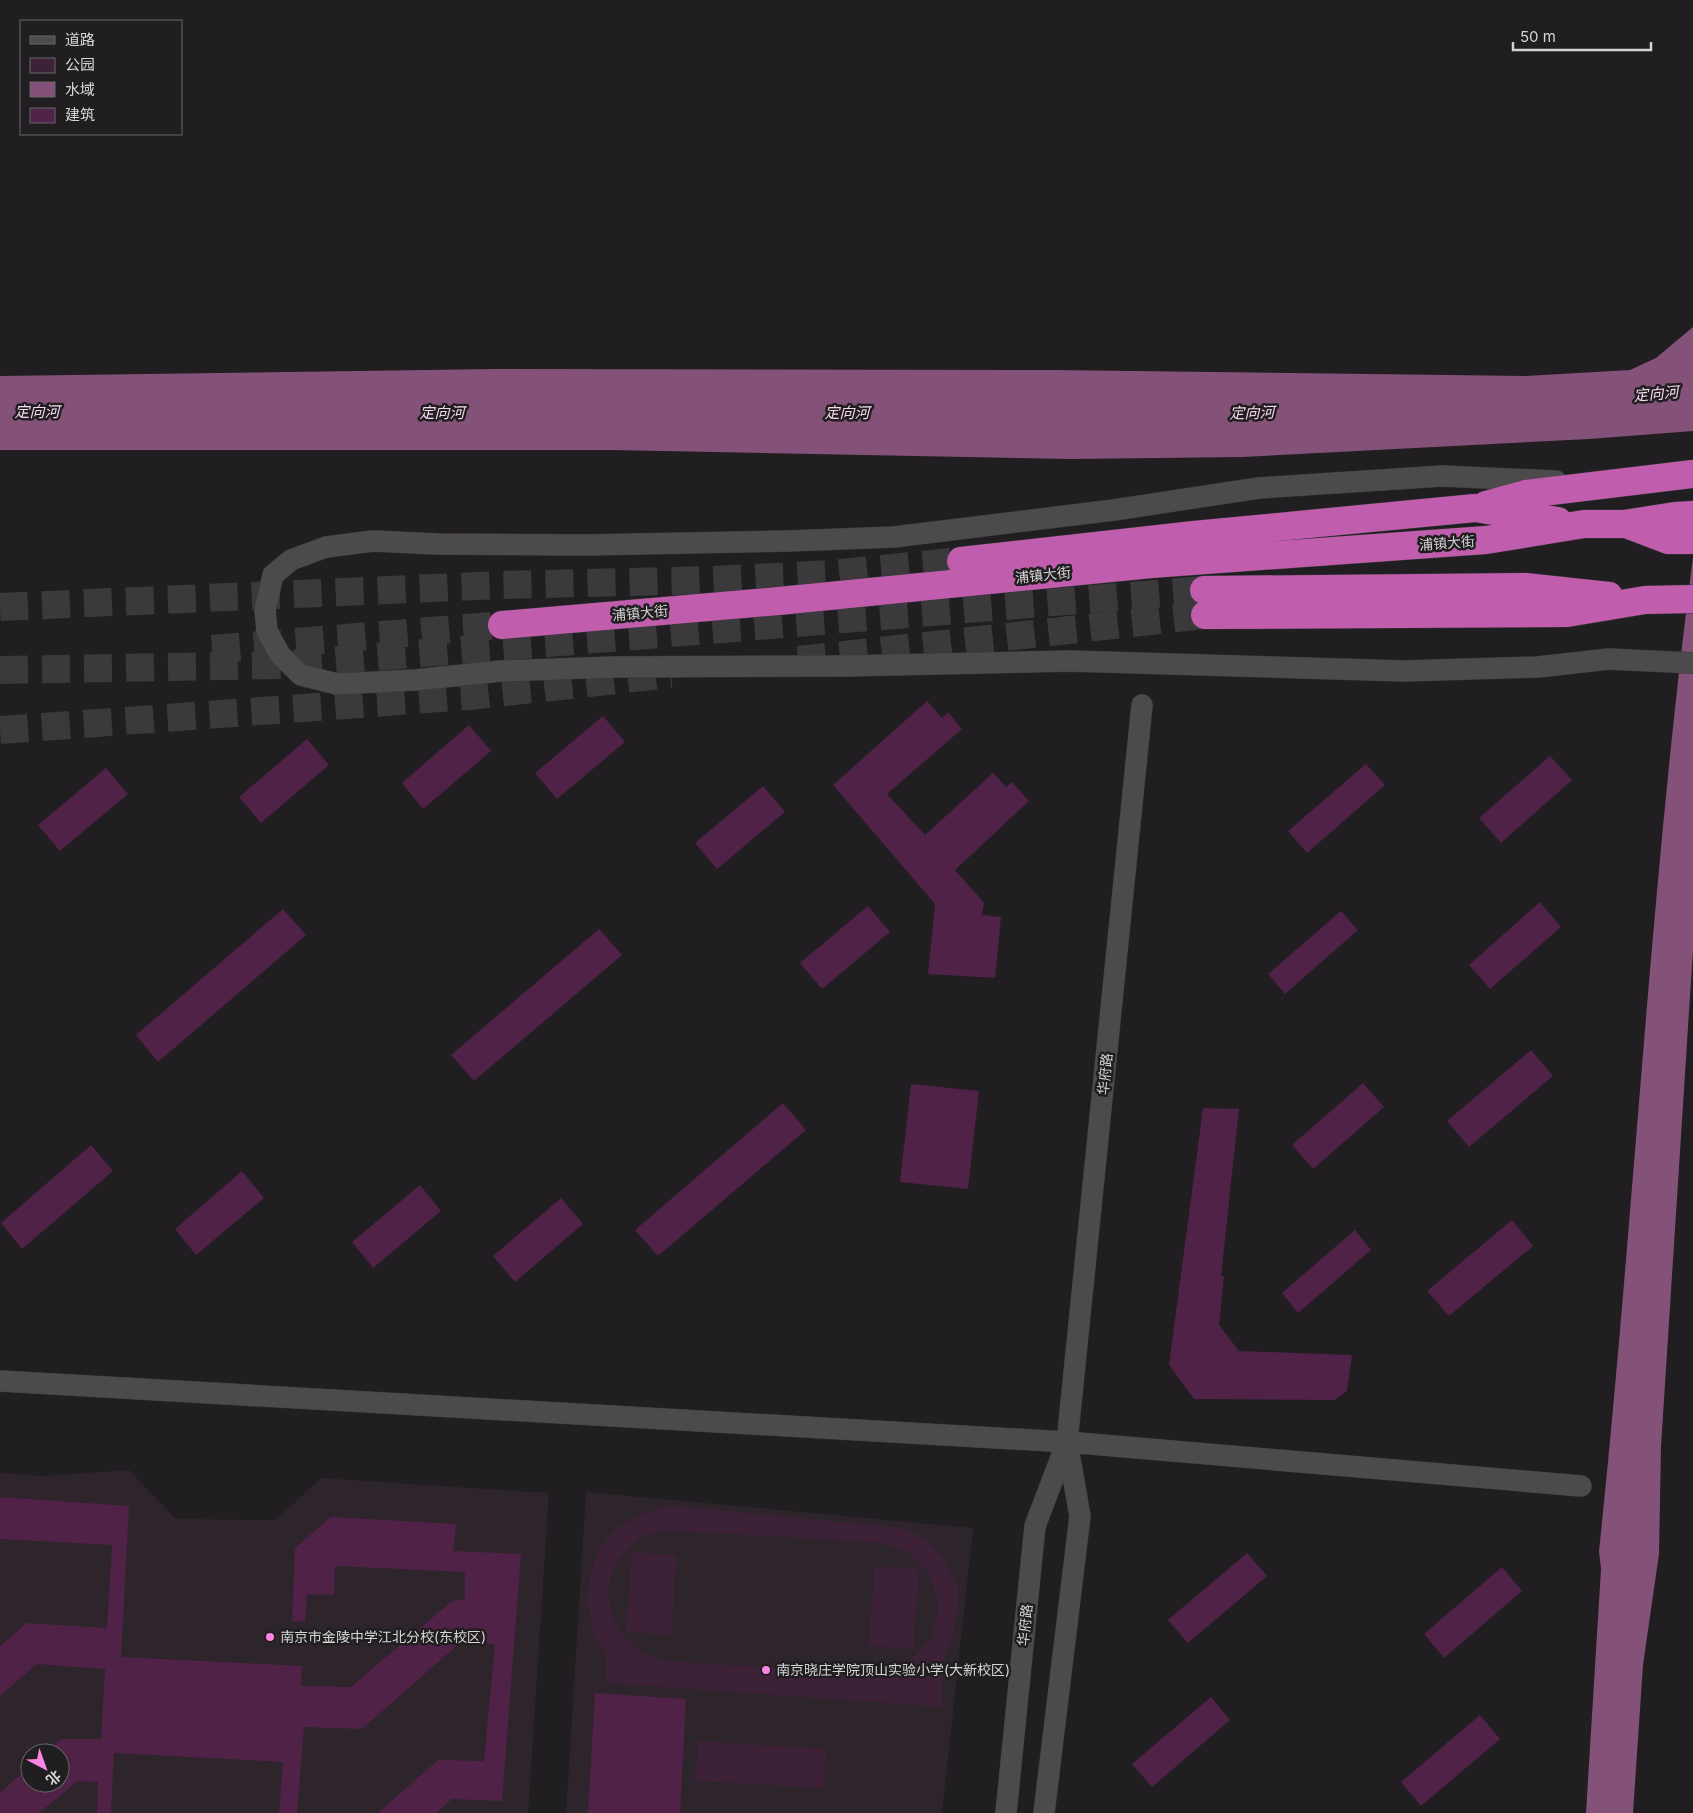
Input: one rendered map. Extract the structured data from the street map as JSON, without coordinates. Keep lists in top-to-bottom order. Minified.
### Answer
{"streets":{"highway":["浦镇大街"],"street":["华府路"]},"water":["定向河"],"places":["南京市金陵中学江北分校(东校区)","南京晓庄学院顶山实验小学(大新校区)"],"legend":["道路","公园","水域","建筑"],"scale_bar":"50 m","north":"bottom right"}
